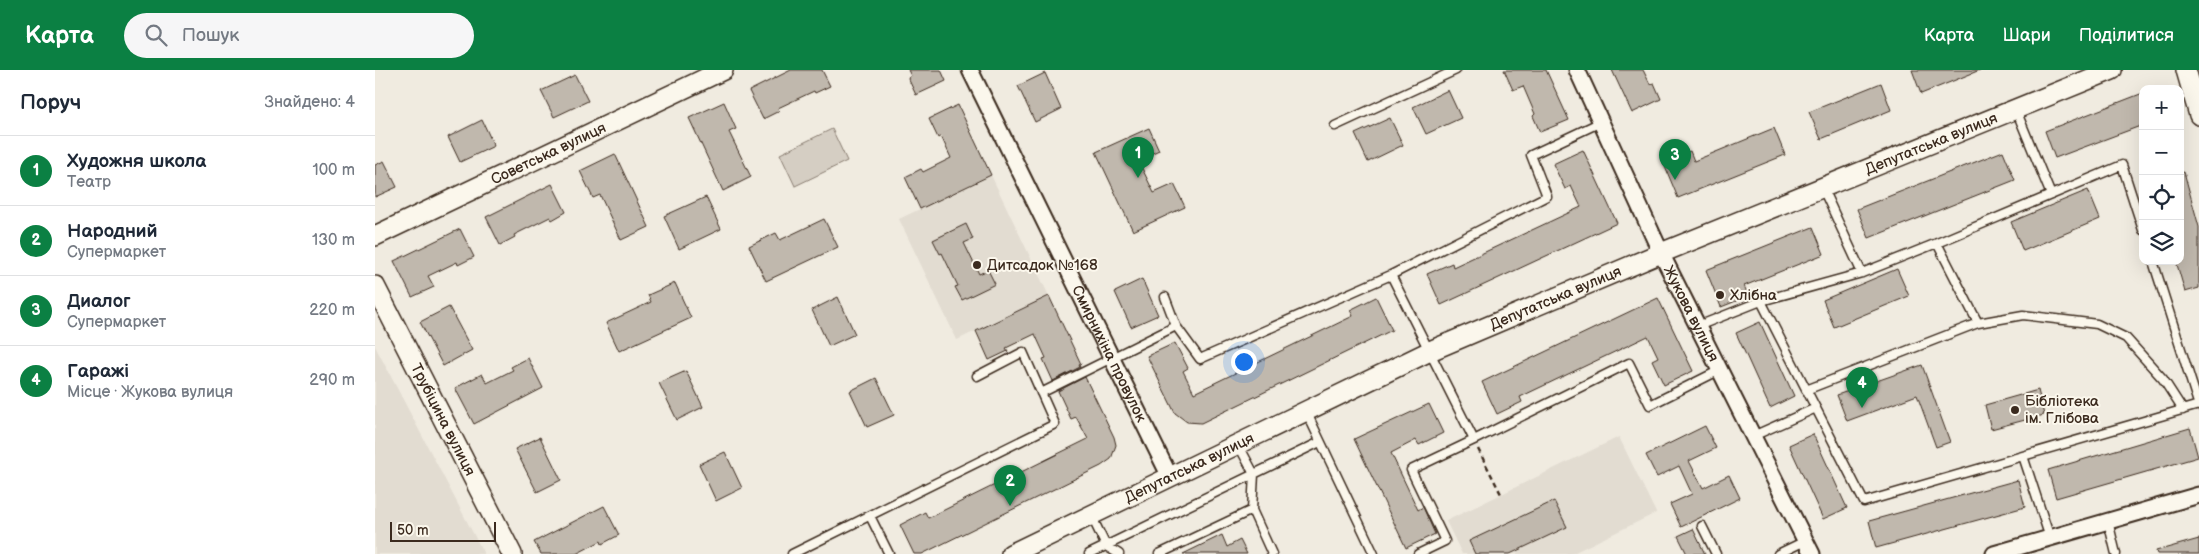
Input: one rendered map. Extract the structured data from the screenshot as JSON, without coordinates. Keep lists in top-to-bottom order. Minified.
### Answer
{"streets":{"street":["Депутатська вулиця","Советська вулиця","Жукова вулиця","Смирнихіна провулок","Трубіцина вулиця"]},"crossings":[["Депутатська вулиця","Жукова вулиця"],["Депутатська вулиця","Смирнихіна провулок"]],"places":["Дитсадок №168","Хлібна","Бібліотека ім. Глібова"],"scale_bar":"50 m","page":{"header":"Карта","search":"Пошук","nav":["Карта","Шари","Поділитися"],"heading":["Поруч","Знайдено: 4"],"map_buttons":["+","−"],"list":[{"mark":"1","name":"Художня школа","note":"Театр","value":"100 m"},{"mark":"2","name":"Народний","note":"Супермаркет","value":"130 m"},{"mark":"3","name":"Диалог","note":"Супермаркет","value":"220 m"},{"mark":"4","name":"Гаражі","note":"Місце · Жукова вулиця","value":"290 m"}],"pins":["1","3","4","2"],"scale":"50 m"}}
